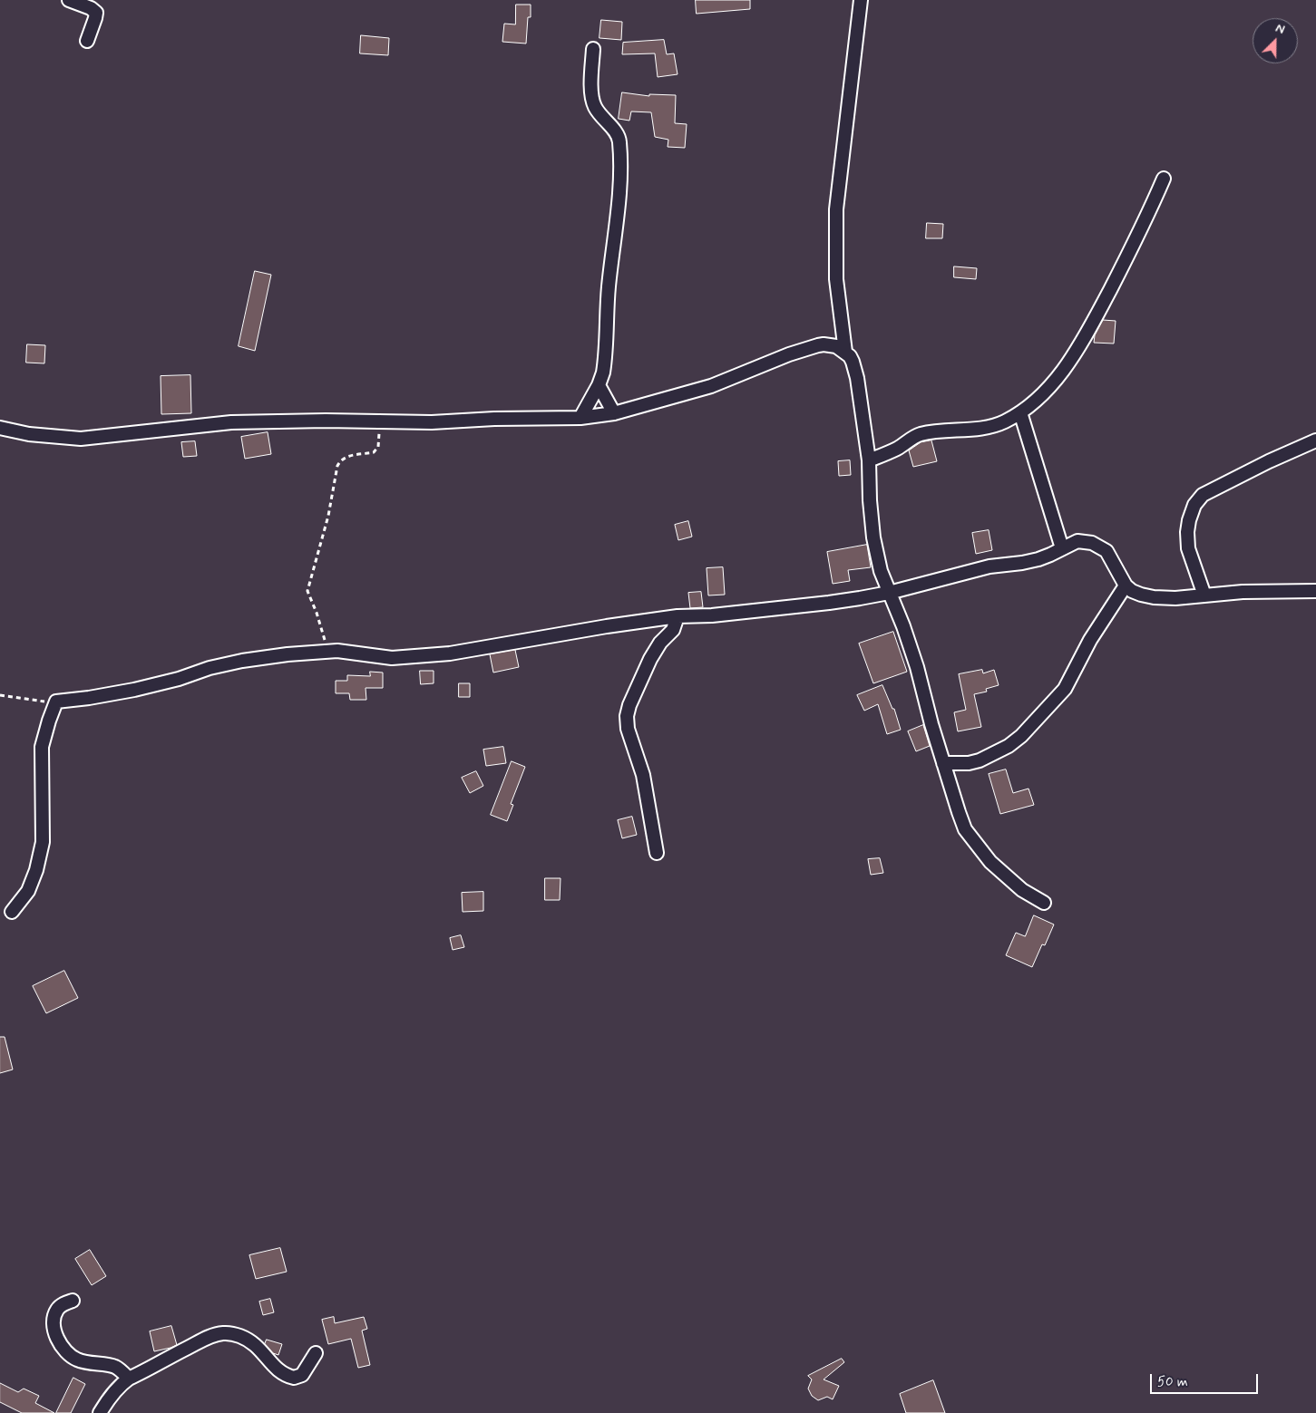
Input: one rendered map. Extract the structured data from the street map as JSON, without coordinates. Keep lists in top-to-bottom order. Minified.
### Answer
{"scale_bar":"50 m","north":"top right"}
